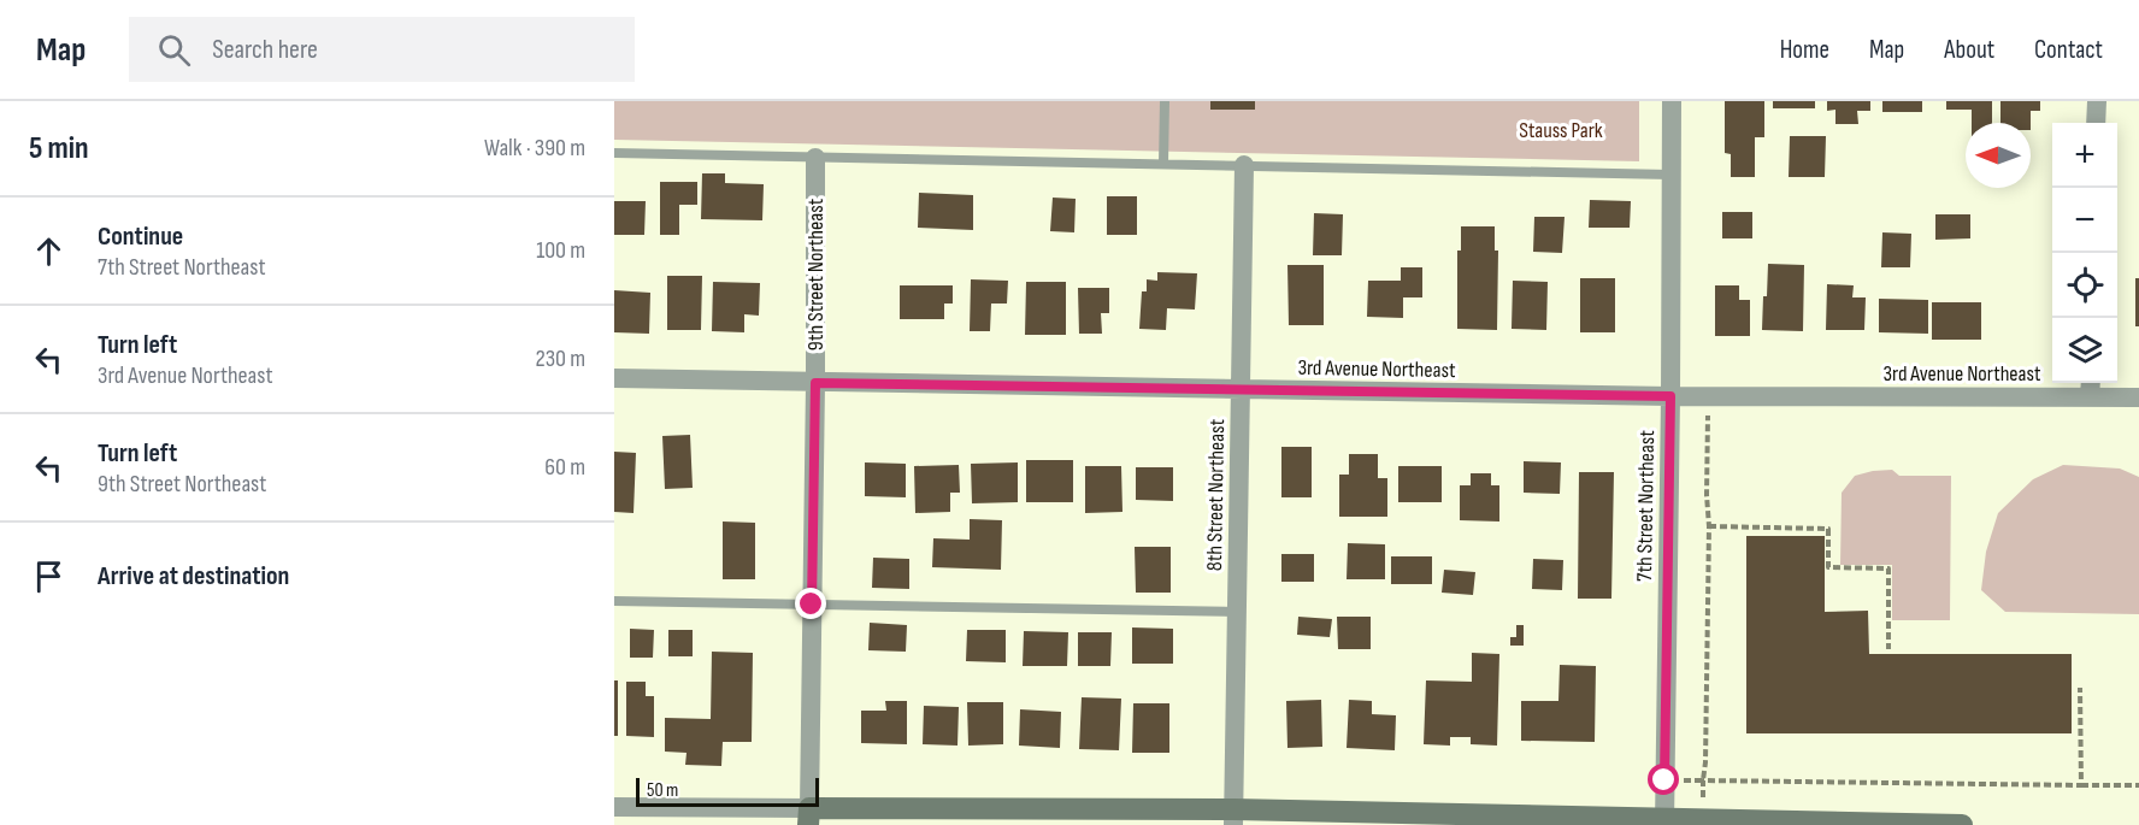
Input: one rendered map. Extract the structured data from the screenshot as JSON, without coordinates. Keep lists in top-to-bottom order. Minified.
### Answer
{"streets":{"street":["9th Street Northeast","3rd Avenue Northeast","8th Street Northeast","7th Street Northeast"]},"crossings":[["9th Street Northeast","3rd Avenue Northeast"],["3rd Avenue Northeast","8th Street Northeast"],["3rd Avenue Northeast","7th Street Northeast"]],"parks":["Stauss Park"],"scale_bar":"50 m","north":"left","page":{"header":"Map","search":"Search here","nav":["Home","Map","About","Contact"],"heading":["5 min","Walk · 390 m"],"map_buttons":["+","−"],"list":[["Continue","7th Street Northeast","100 m"],["Turn left","3rd Avenue Northeast","230 m"],["Turn left","9th Street Northeast","60 m"],"Arrive at destination"],"scale":"50 m"}}
